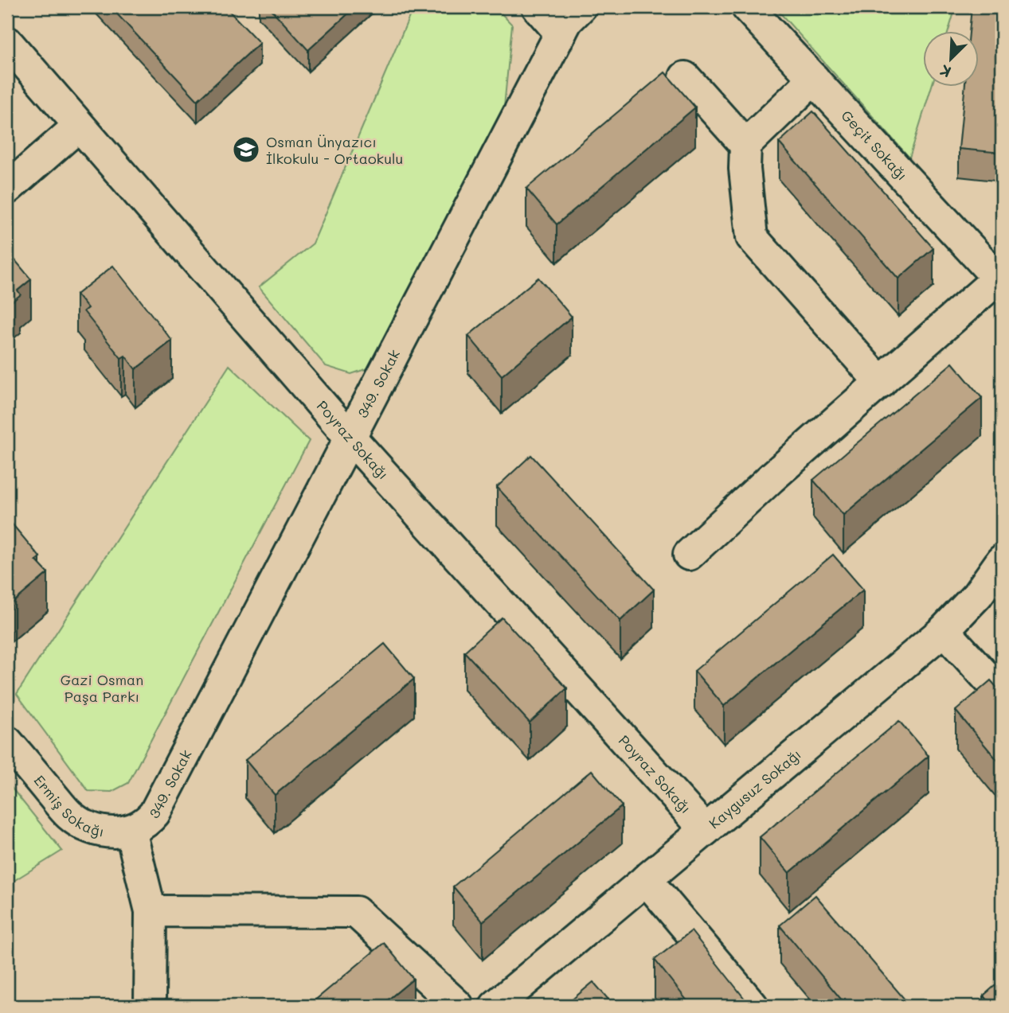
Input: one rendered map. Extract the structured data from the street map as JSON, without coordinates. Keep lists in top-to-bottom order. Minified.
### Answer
{"streets":{"street":["Geçit Sokağı","349. Sokak","Poyraz Sokağı","Kaygusuz Sokağı","Ermiş Sokağı"]},"crossings":[["349. Sokak","Poyraz Sokağı"],["349. Sokak","Ermiş Sokağı"],["Poyraz Sokağı","Kaygusuz Sokağı"]],"parks":["Gazi Osman Paşa Parkı"],"places":{"school or university":["Osman Ünyazıcı İlkokulu - Ortaokulu"]},"north":"bottom left"}
